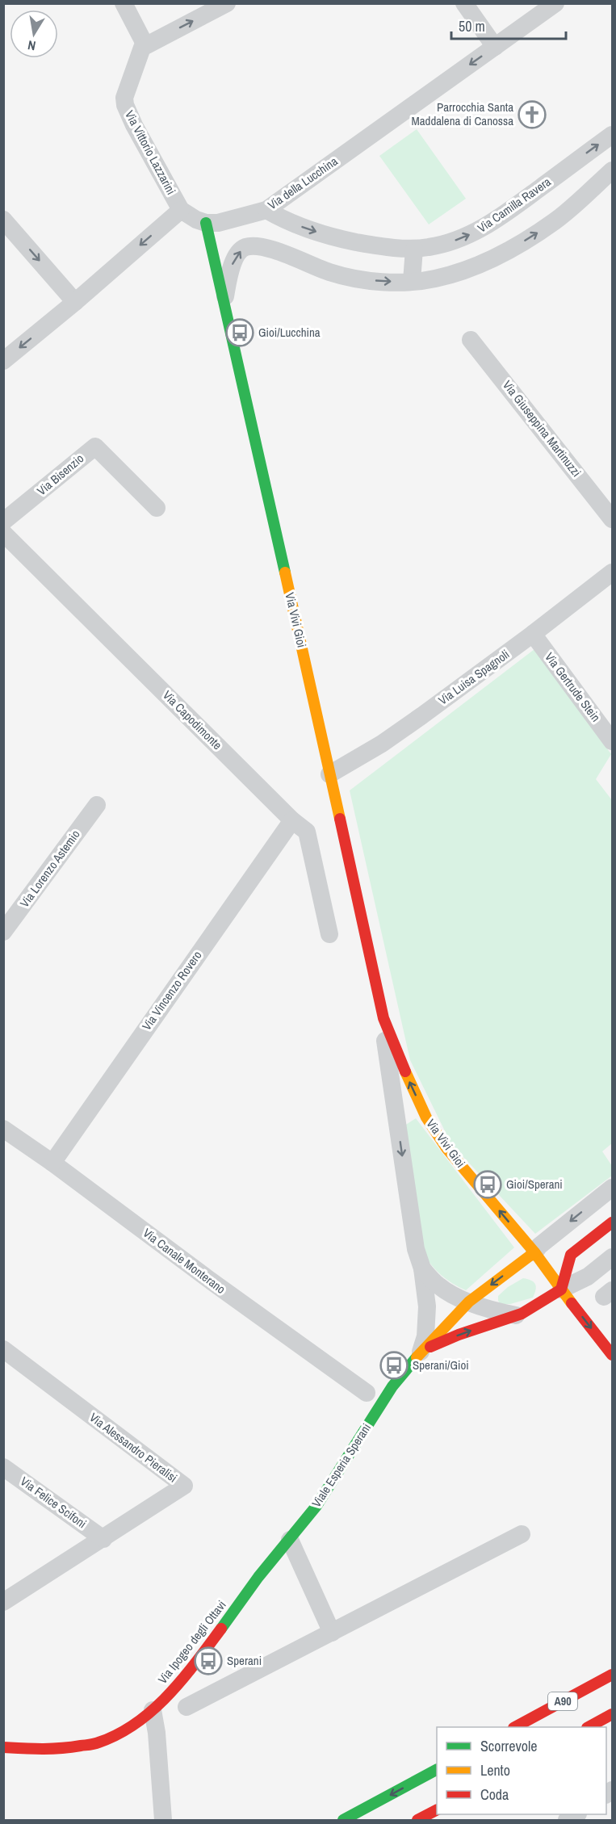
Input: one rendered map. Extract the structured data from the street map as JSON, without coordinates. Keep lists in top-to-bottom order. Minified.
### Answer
{"streets":{"main road":["Via Vivi Gioi","Viale Esperia Sperani","Via Ipogeo degli Ottavi","A90"],"street":["Via Vittorio Lazzarini","Via della Lucchina","Via Camilla Ravera","Via Giuseppina Martinuzzi","Via Bisenzio","Via Luisa Spagnoli","Via Gertrude Stein","Via Capodimonte","Via Lorenzo Astemio","Via Vincenzo Rovero","Via Canale Monterano","Via Alessandro Pieralisi","Via Felice Scifoni"]},"crossings":[["Via della Lucchina","Via Camilla Ravera"],["Via della Lucchina","Via Vivi Gioi"],["Via Vivi Gioi","Via Luisa Spagnoli"],["Via Vivi Gioi","Viale Esperia Sperani"],["Via Luisa Spagnoli","Via Gertrude Stein"],["Via Capodimonte","Via Vincenzo Rovero"],["Via Vincenzo Rovero","Via Canale Monterano"],["Via Alessandro Pieralisi","Via Felice Scifoni"],["Viale Esperia Sperani","Via Ipogeo degli Ottavi"]],"one_way":["Via della Lucchina"],"places":{"church":["Parrocchia Santa Maddalena di Canossa"],"bus stop":["Gioi/Lucchina","Gioi/Sperani","Sperani/Gioi","Sperani"]},"legend":["Scorrevole","Lento","Coda"],"scale_bar":"50 m","north":"bottom"}
